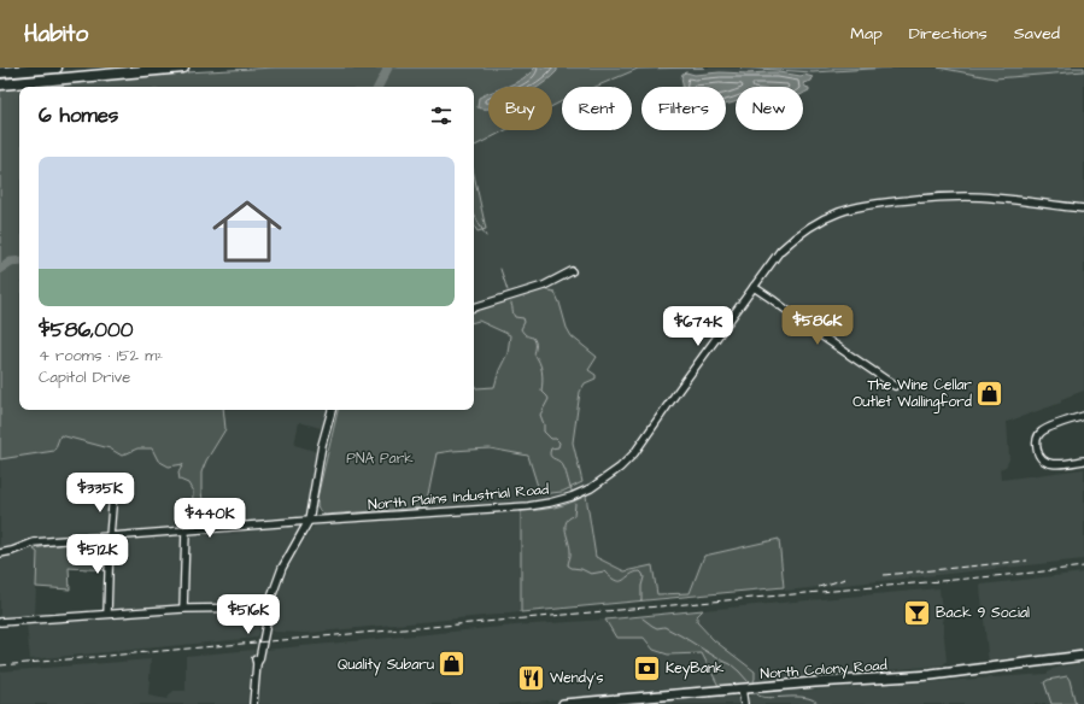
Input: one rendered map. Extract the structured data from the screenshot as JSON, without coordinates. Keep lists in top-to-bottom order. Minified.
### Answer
{"streets":{"main road":["North Colony Road"],"street":["North Plains Industrial Road"]},"parks":["PNA Park"],"places":{"shop":["The Wine Cellar Outlet Wallingford","Quality Subaru"],"bar":["Back 9 Social"],"bank":["KeyBank"],"restaurant":["Wendy's"]},"page":{"header":"Habito","nav":["Map","Directions","Saved"],"chip":["Buy","Rent","Filters","New"],"heading":"6 homes","list":[{"name":"$586,000","note":"4 rooms · 152 m² · Capitol Drive"}],"price":["$586K","$674K","$335K","$440K","$512K","$516K"]}}
